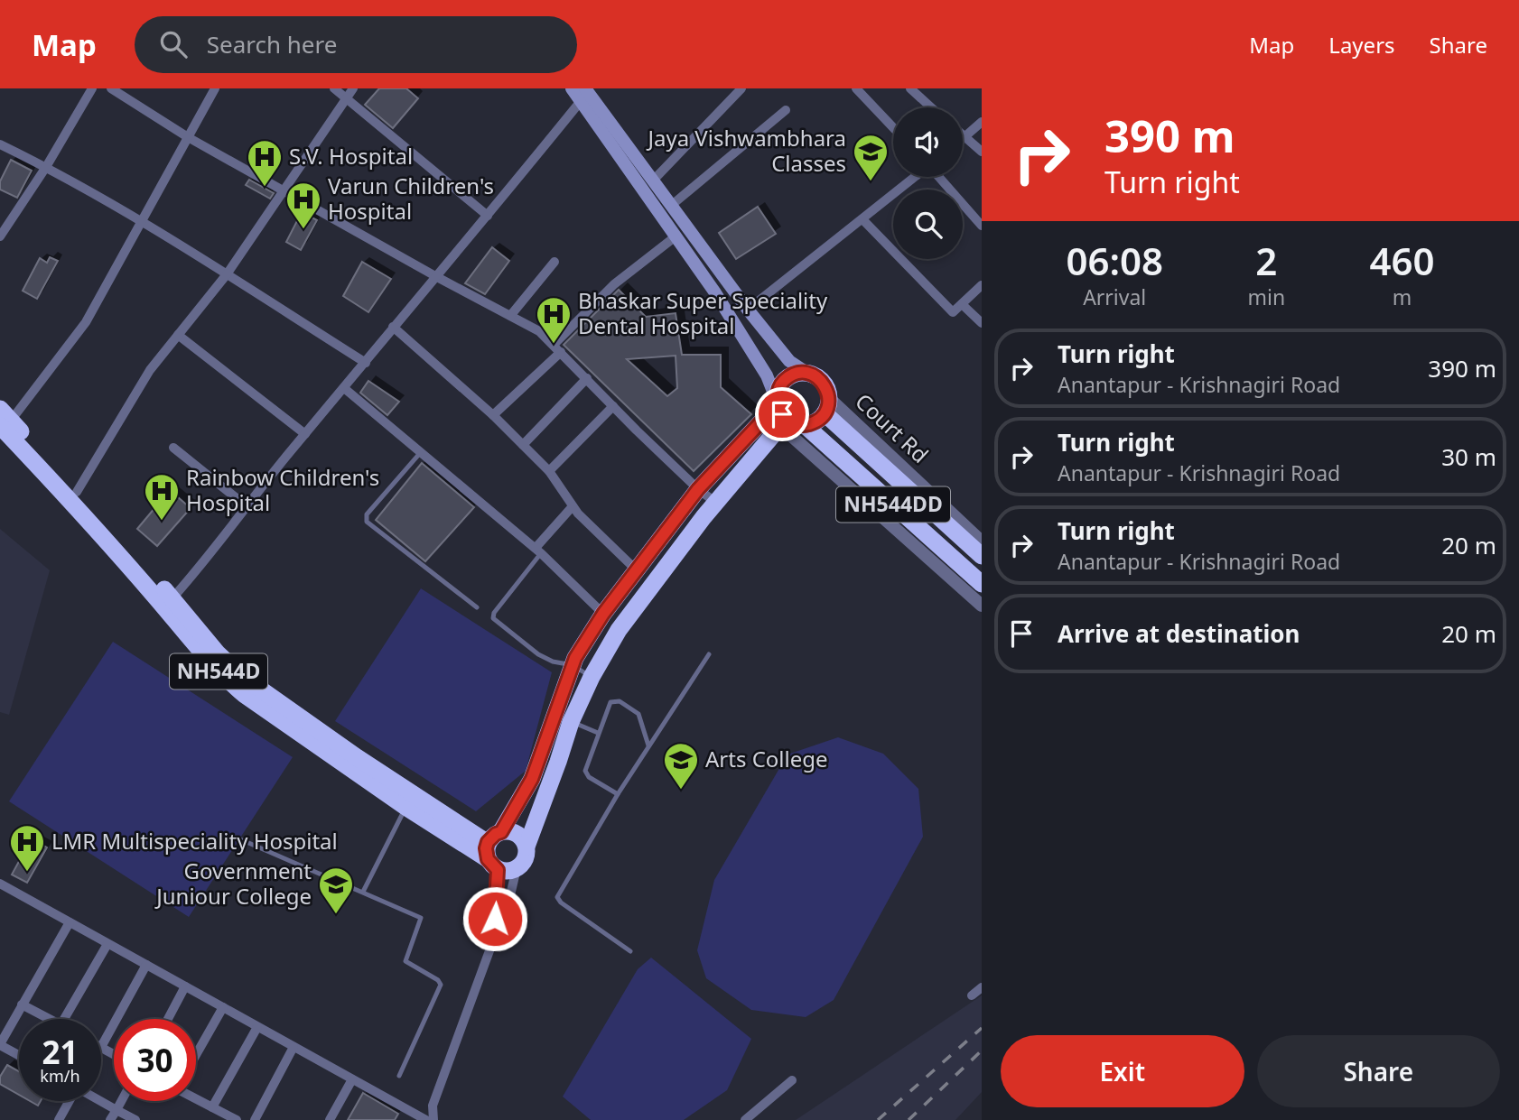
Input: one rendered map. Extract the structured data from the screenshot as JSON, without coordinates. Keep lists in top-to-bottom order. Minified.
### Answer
{"streets":{"highway":["NH544DD","NH544D"],"street":["Court Rd"]},"crossings":[["Court Rd","NH544DD"]],"places":{"school or university":["Jaya Vishwambhara Classes","Arts College","Government Juniour College"],"hospital":["S.V. Hospital","Varun Children's Hospital","Bhaskar Super Speciality Dental Hospital","Rainbow Children's Hospital","LMR Multispeciality Hospital"]},"page":{"header":"Map","search":"Search here","nav":["Map","Layers","Share"],"turn":["390 m","Turn right"],"eta":["06:08","Arrival","2","min","460","m"],"list":[{"name":"Turn right","note":"Anantapur - Krishnagiri Road","value":"390 m"},{"name":"Turn right","note":"Anantapur - Krishnagiri Road","value":"30 m"},{"name":"Turn right","note":"Anantapur - Krishnagiri Road","value":"20 m"},{"name":"Arrive at destination","value":"20 m"}],"speed":"21 km/h","limit":"30","buttons":["Exit","Share"]}}
